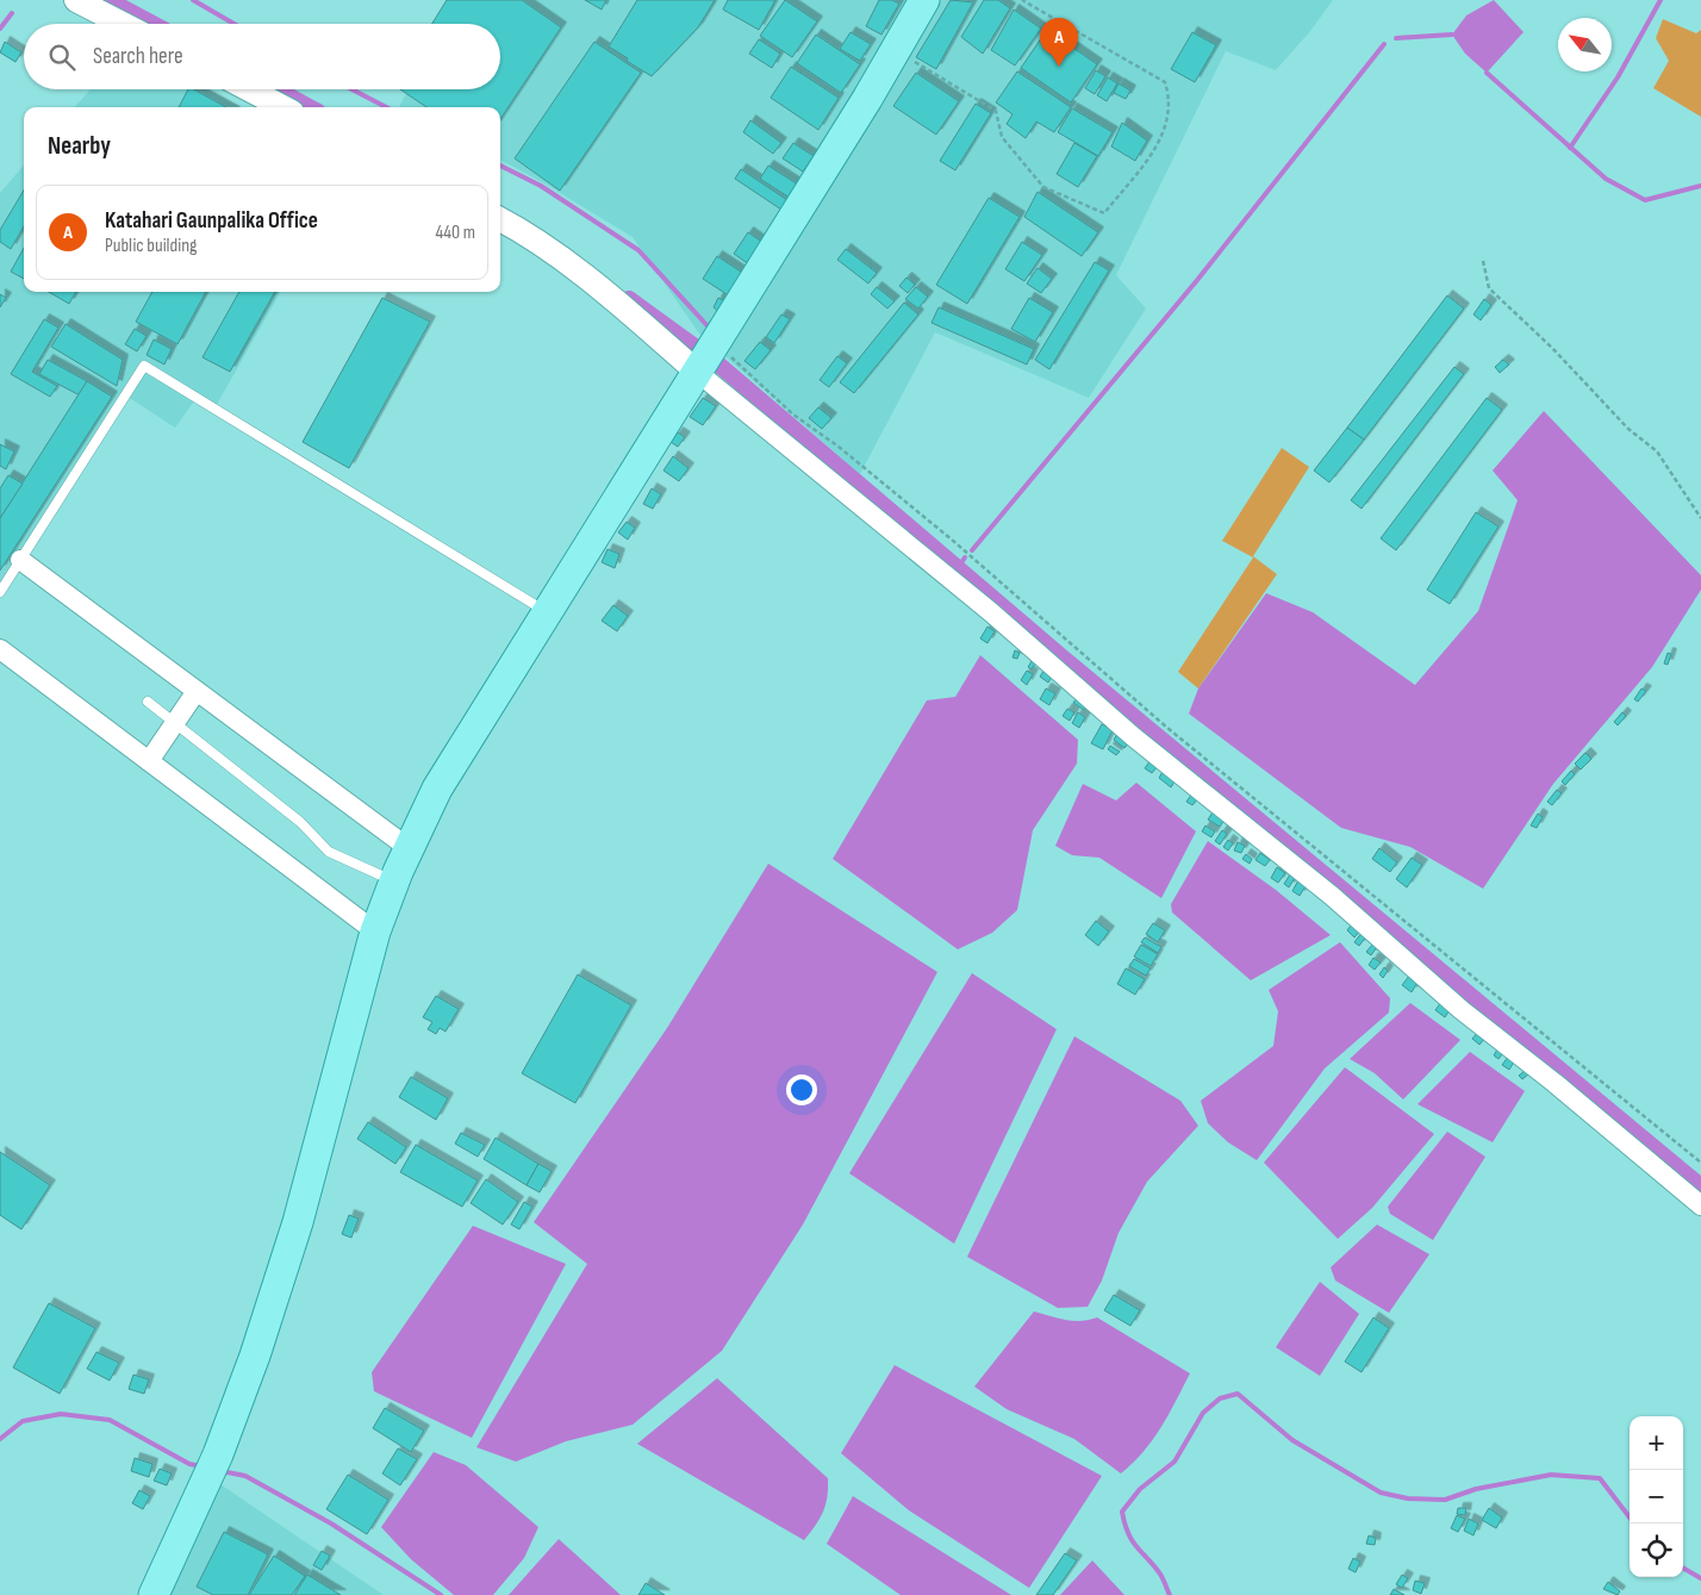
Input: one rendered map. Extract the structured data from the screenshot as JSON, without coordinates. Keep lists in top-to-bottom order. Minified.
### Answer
{"north":"top left","page":{"pins":"A","search":"Search here","heading":"Nearby","list":[{"mark":"A","name":"Katahari Gaunpalika Office","note":"Public building","value":"440 m"}],"map_buttons":["+","−"]}}
